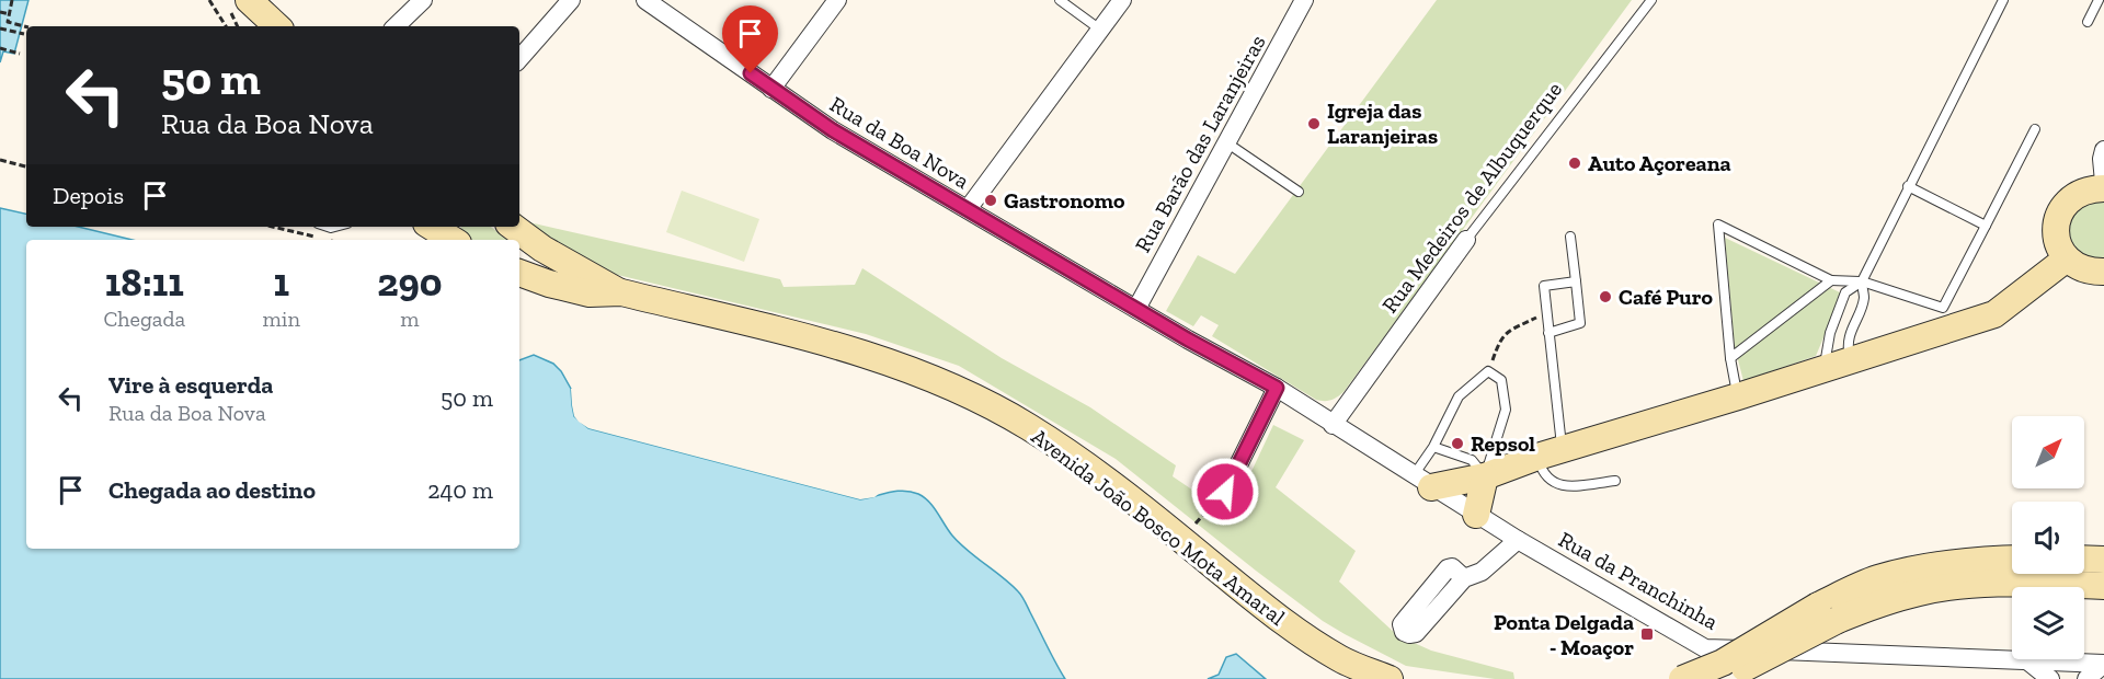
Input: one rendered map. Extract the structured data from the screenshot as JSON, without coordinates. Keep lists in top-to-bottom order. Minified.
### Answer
{"streets":{"main road":["Avenida João Bosco Mota Amaral"],"street":["Rua da Boa Nova","Rua Barão das Laranjeiras","Rua Medeiros de Albuquerque","Rua da Pranchinha"]},"crossings":[["Rua da Boa Nova","Rua Barão das Laranjeiras"],["Rua da Boa Nova","Rua da Pranchinha"],["Rua Medeiros de Albuquerque","Rua da Pranchinha"]],"places":{"other":["Igreja das Laranjeiras","Auto Açoreana","Gastronomo","Café Puro","Repsol"],"transit":["Ponta Delgada - Moaçor"]},"north":"top right","page":{"turn":["50 m","Rua da Boa Nova"],"then":"Depois","eta":["18:11","Chegada","1","min","290","m"],"list":[{"name":"Vire à esquerda","note":"Rua da Boa Nova","value":"50 m"},{"name":"Chegada ao destino","value":"240 m"}]}}
